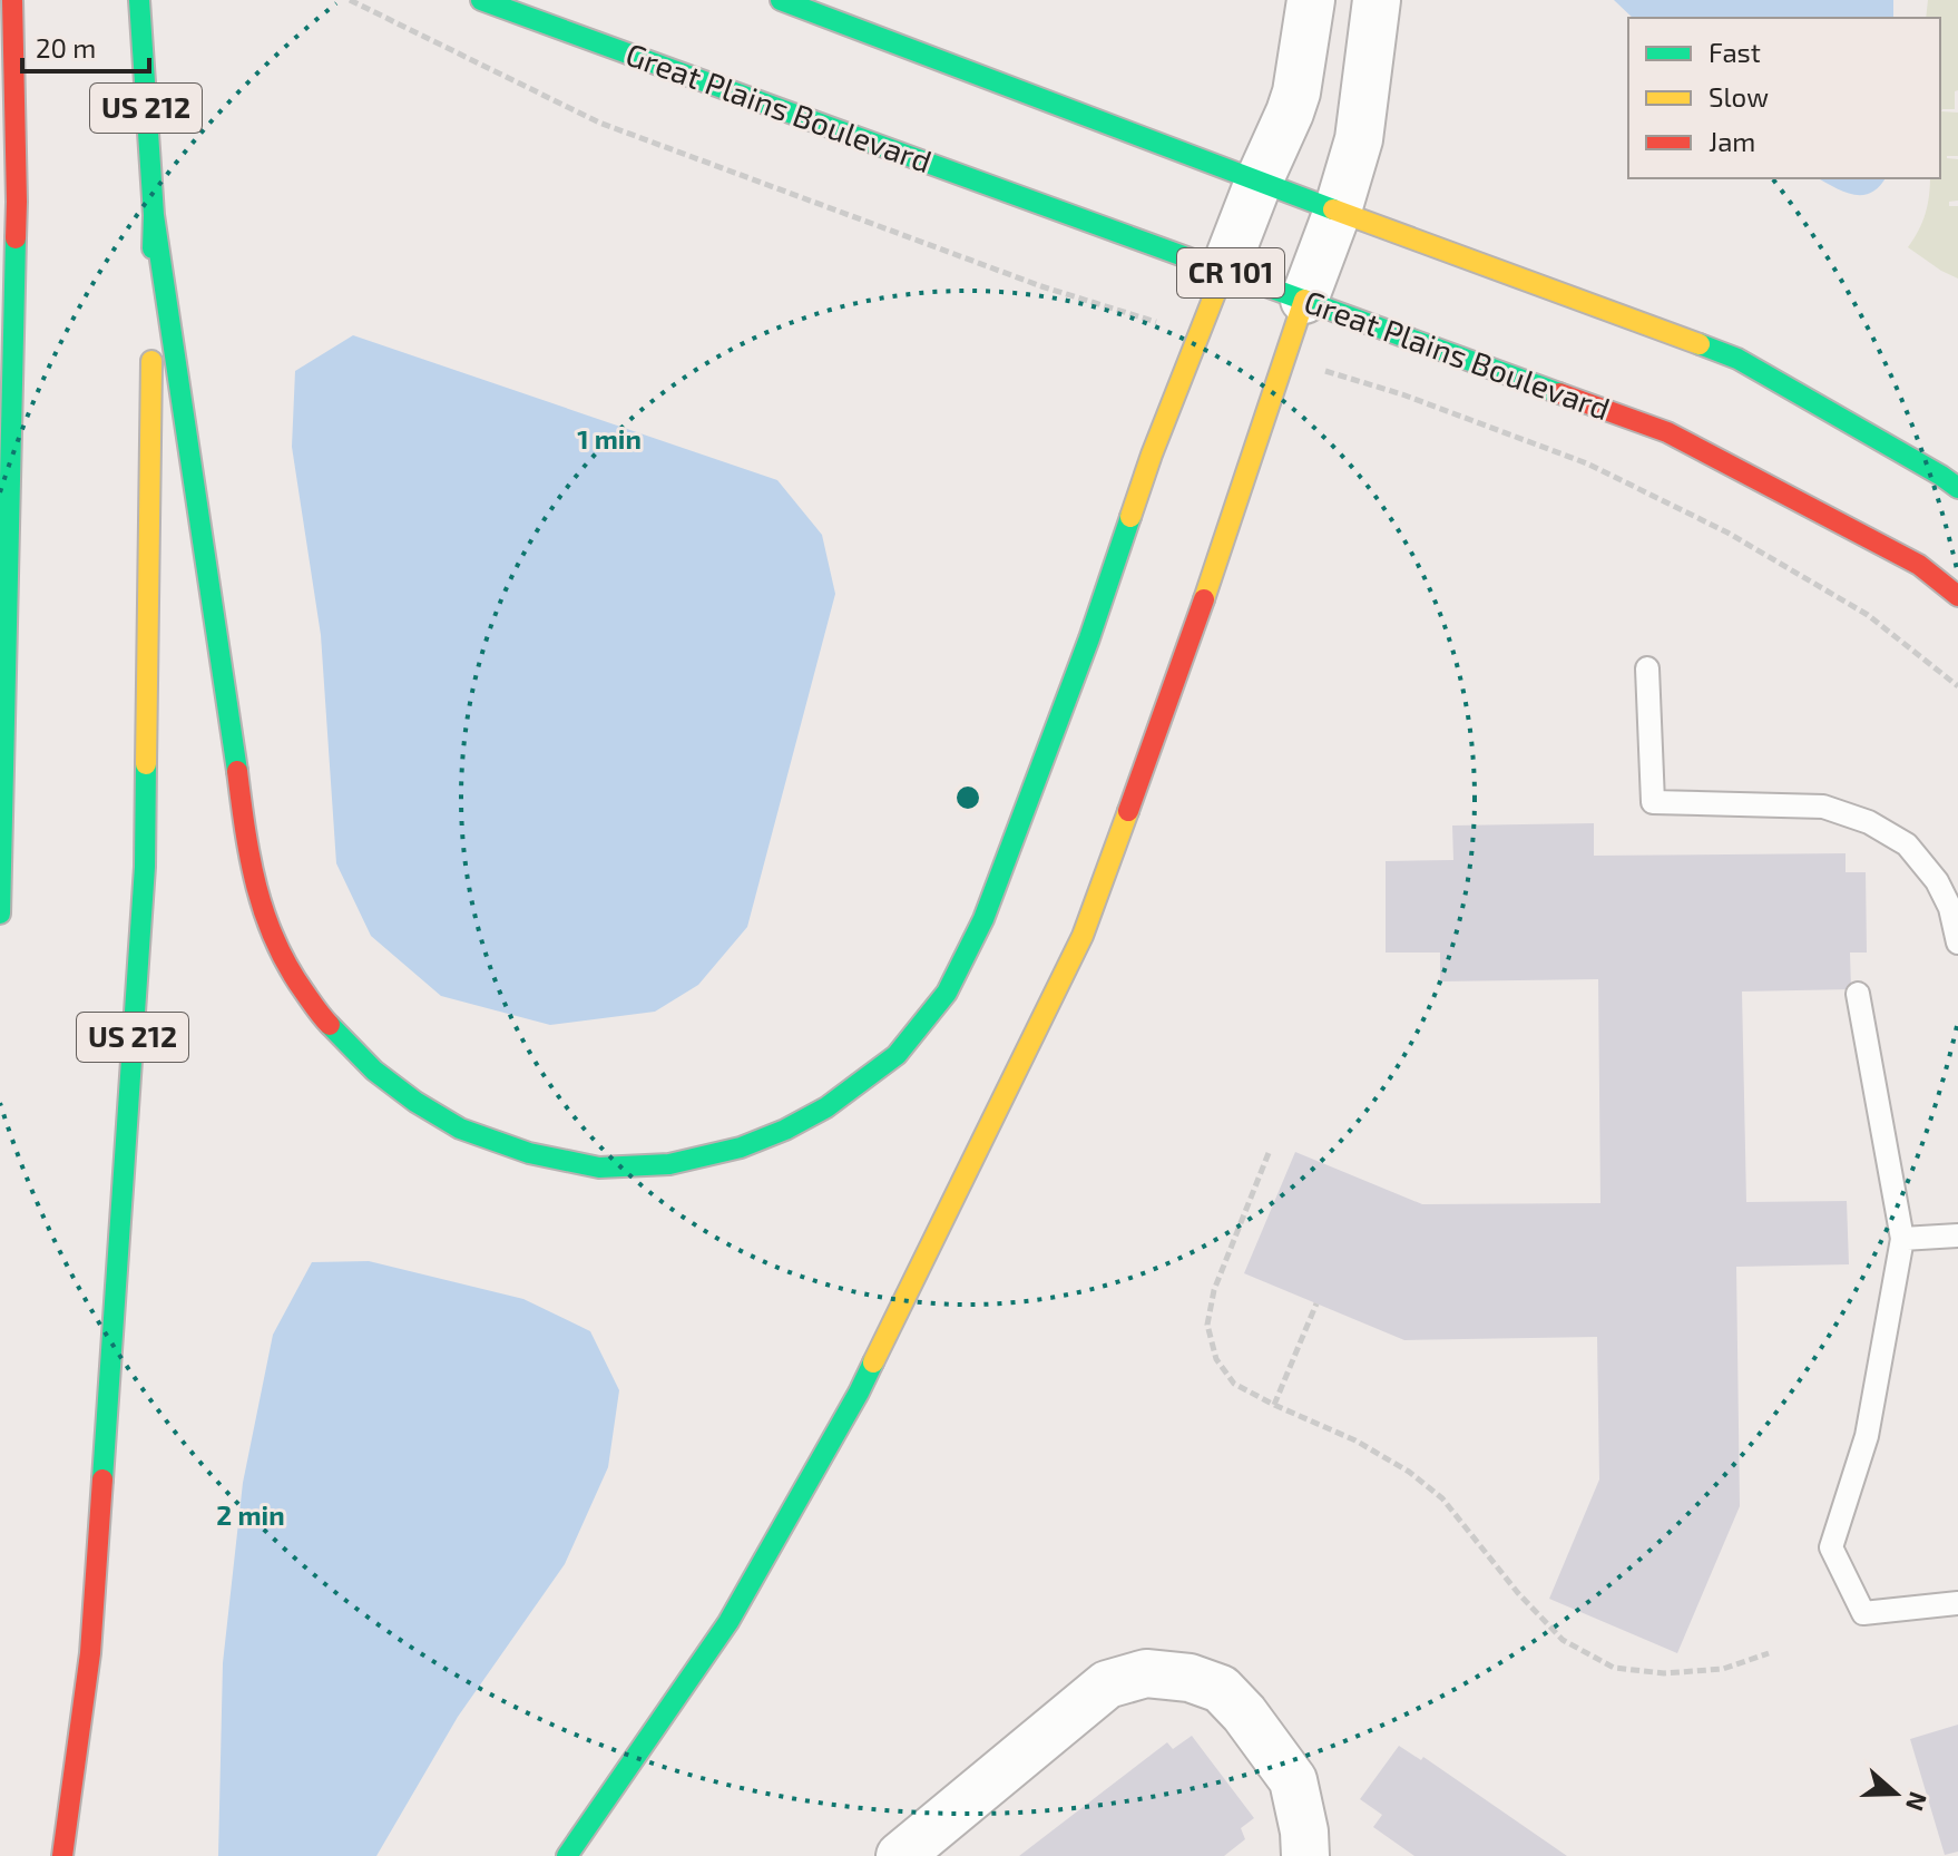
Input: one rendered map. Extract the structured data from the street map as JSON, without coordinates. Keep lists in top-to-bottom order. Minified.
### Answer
{"streets":{"main road":["US 212","Great Plains Boulevard","CR 101"]},"legend":["Fast","Slow","Jam"],"scale_bar":"20 m","north":"right","rings":["1 min","2 min"]}
